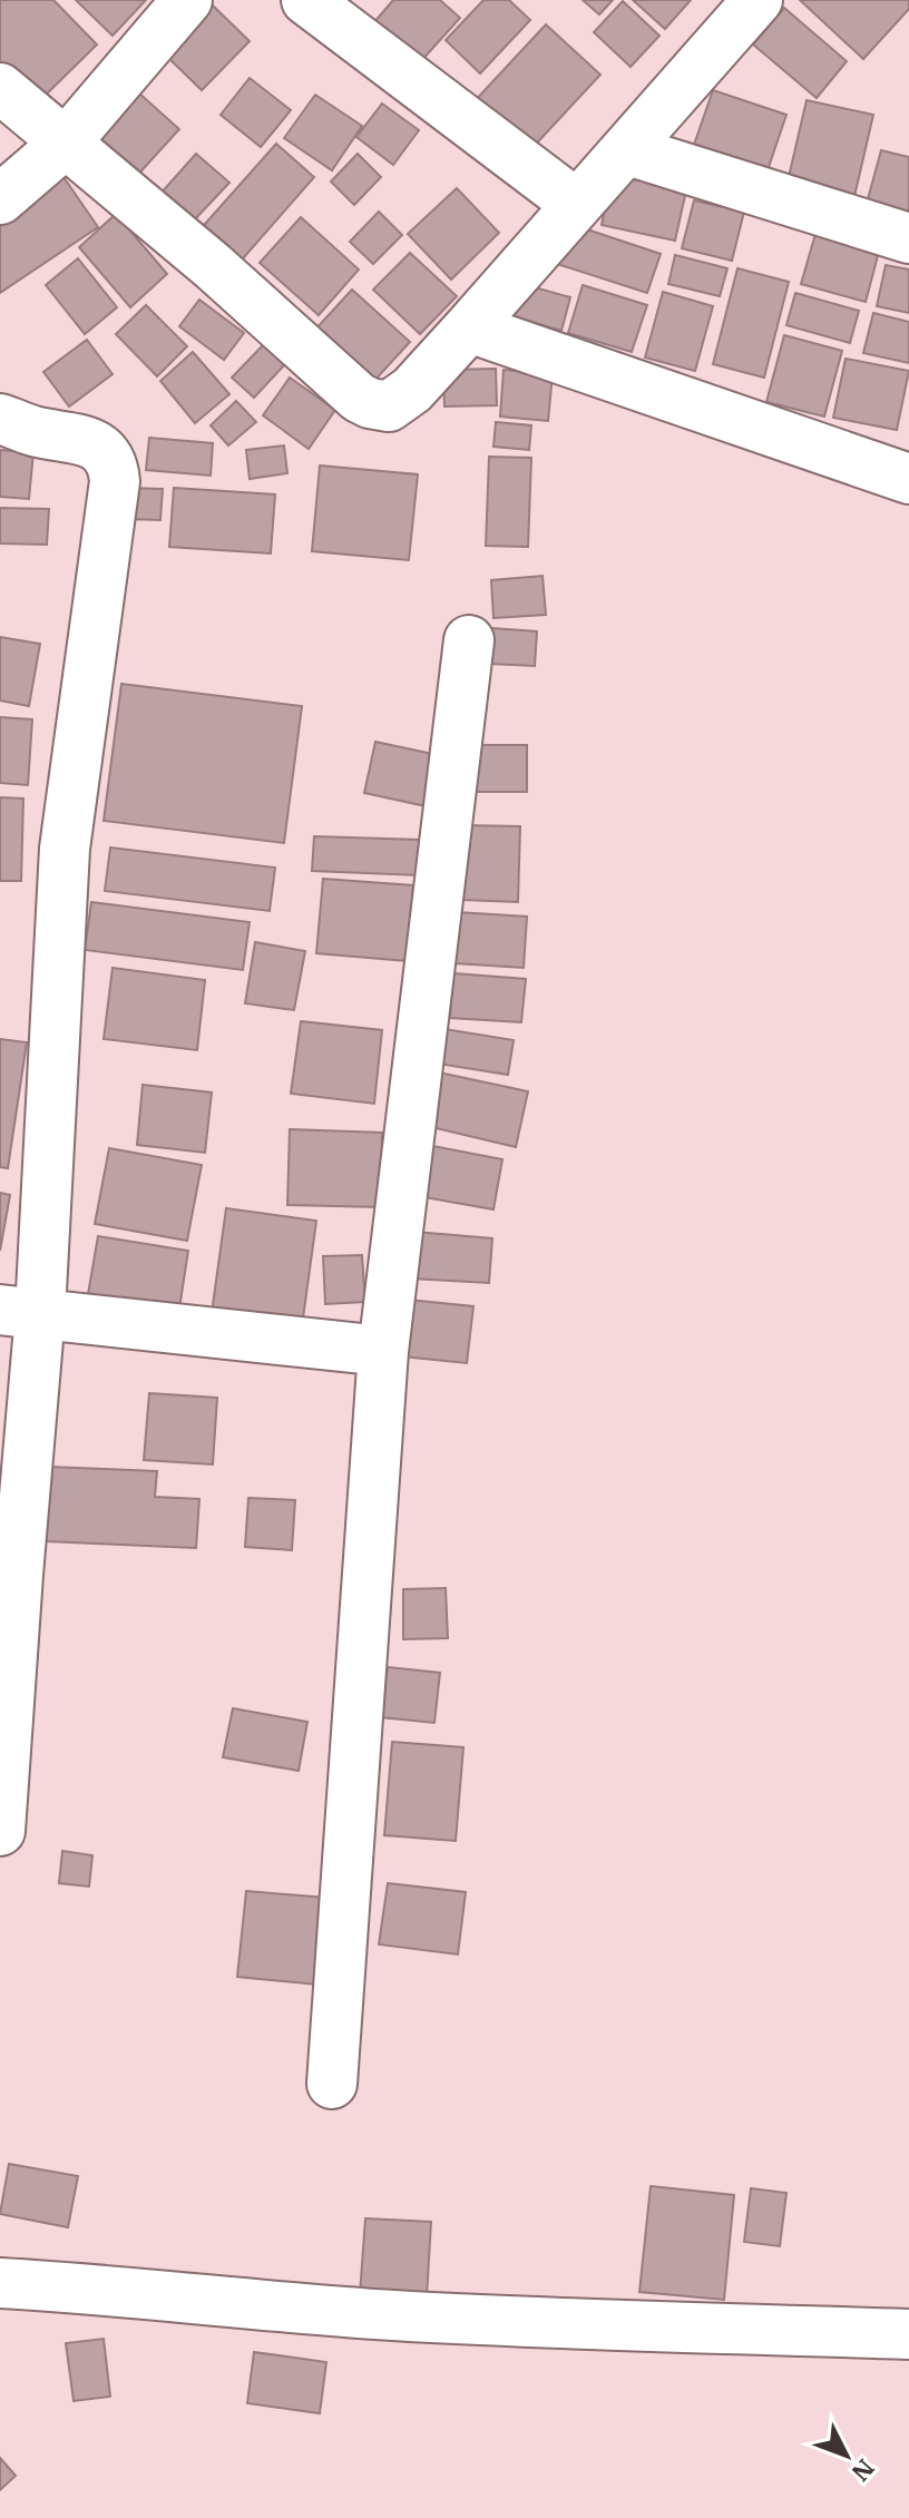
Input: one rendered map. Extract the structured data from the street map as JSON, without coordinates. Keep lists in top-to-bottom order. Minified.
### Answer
{"north":"bottom right"}
